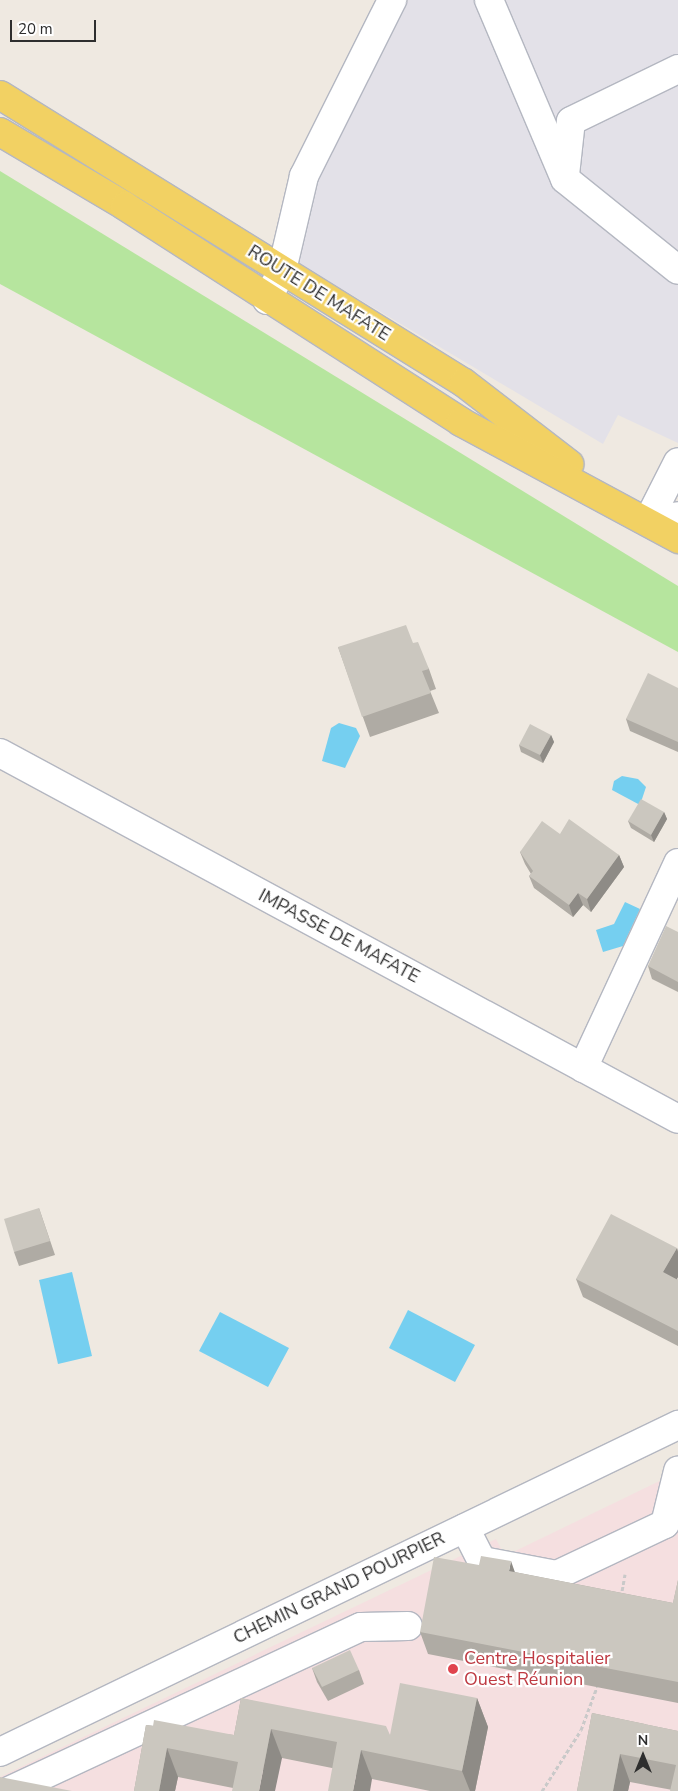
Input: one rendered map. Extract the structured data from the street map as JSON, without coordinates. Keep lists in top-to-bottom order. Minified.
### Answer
{"streets":{"main road":["ROUTE DE MAFATE"],"street":["IMPASSE DE MAFATE","CHEMIN GRAND POURPIER"]},"places":["Centre Hospitalier Ouest Réunion"],"scale_bar":"20 m","north":"top"}
